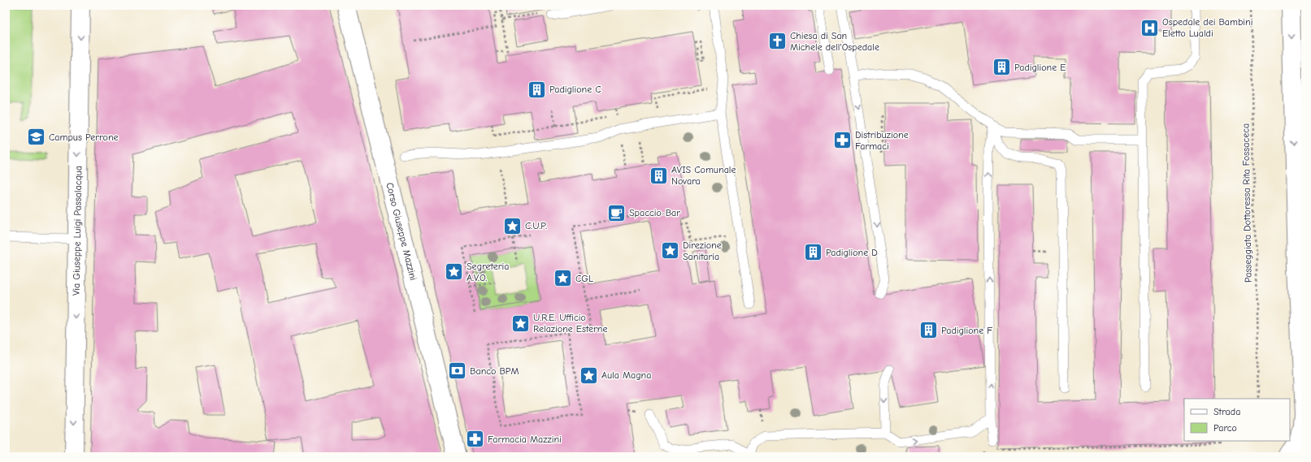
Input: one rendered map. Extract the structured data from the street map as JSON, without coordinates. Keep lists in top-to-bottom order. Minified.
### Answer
{"streets":{"street":["Via Giuseppe Luigi Passalacqua","Corso Giuseppe Mazzini"],"path":["Passeggiata Dottoressa Rita Fossaceca"]},"one_way":["Via Giuseppe Luigi Passalacqua"],"places":{"hospital":["Ospedale dei Bambini Eletto Lualdi"],"church":["Chiesa di San Michele dell'Ospedale"],"building":["Padiglione E","Padiglione C","AVIS Comunale Novara","Padiglione D","Padiglione F"],"school or university":["Campus Perrone"],"pharmacy":["Distribuzione Farmaci","Farmacia Mazzini"],"cafe":["Spaccio-Bar"],"place":["C.U.P.","Direzione Sanitaria","Segreteria A.V.O.","CGL","U.R.E. Ufficio Relazione Esterne","Aula Magna"],"bank":["Banco BPM"]},"legend":["Strada","Parco"]}
